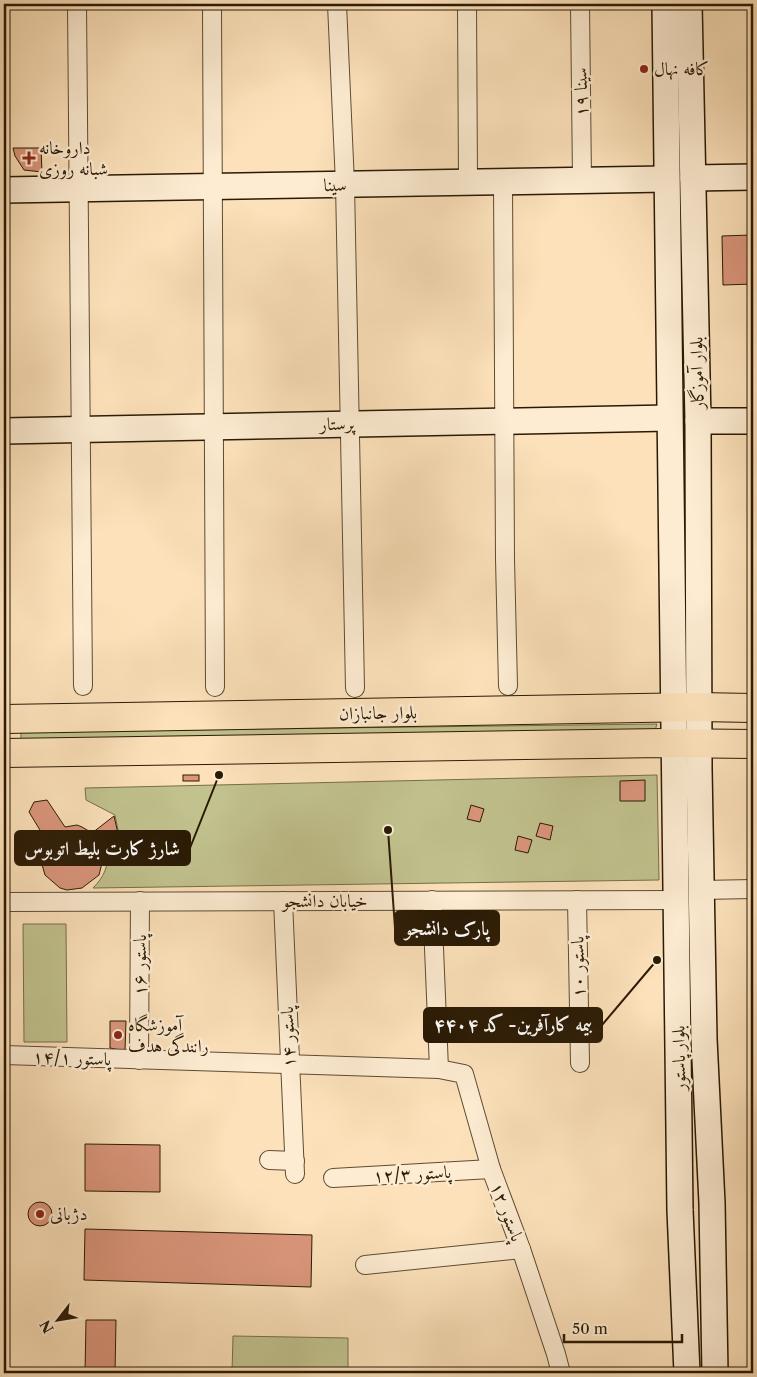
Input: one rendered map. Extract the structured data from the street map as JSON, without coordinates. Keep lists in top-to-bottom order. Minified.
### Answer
{"streets":{"main road":["بلوار جانبازان"],"street":["سینا ۱۹","سینا","بلوار آموزگار","پرستار","خیابان دانشجو","پاستور ۱۶","پاستور ۱۰","پاستور ۱۴","پاستور ۱۴/۱","بلوار پاستور","پاستور ۱۲/۳","۱۲ پاستور"]},"crossings":[["سینا ۱۹","سینا"],["سینا","بلوار آموزگار"],["بلوار آموزگار","پرستار"],["بلوار آموزگار","بلوار جانبازان"],["بلوار آموزگار","بلوار پاستور"],["بلوار جانبازان","بلوار پاستور"],["خیابان دانشجو","پاستور ۱۶"],["خیابان دانشجو","پاستور ۱۰"],["خیابان دانشجو","پاستور ۱۴"],["خیابان دانشجو","بلوار پاستور"],["پاستور ۱۶","پاستور ۱۴/۱"],["پاستور ۱۴","پاستور ۱۴/۱"],["پاستور ۱۴/۱","۱۲ پاستور"],["پاستور ۱۲/۳","۱۲ پاستور"]],"places":{"other":["کافه نهال","شارژ کارت بلیط اتوبوس","پارک دانشجو","بیمه کارآفرین- کد ۴۴۰۴","آموزشگاه رانندگی هدف","دژبانی"],"health":["داروخانه شبانه روزی"]},"scale_bar":"50 m","north":"bottom left"}
